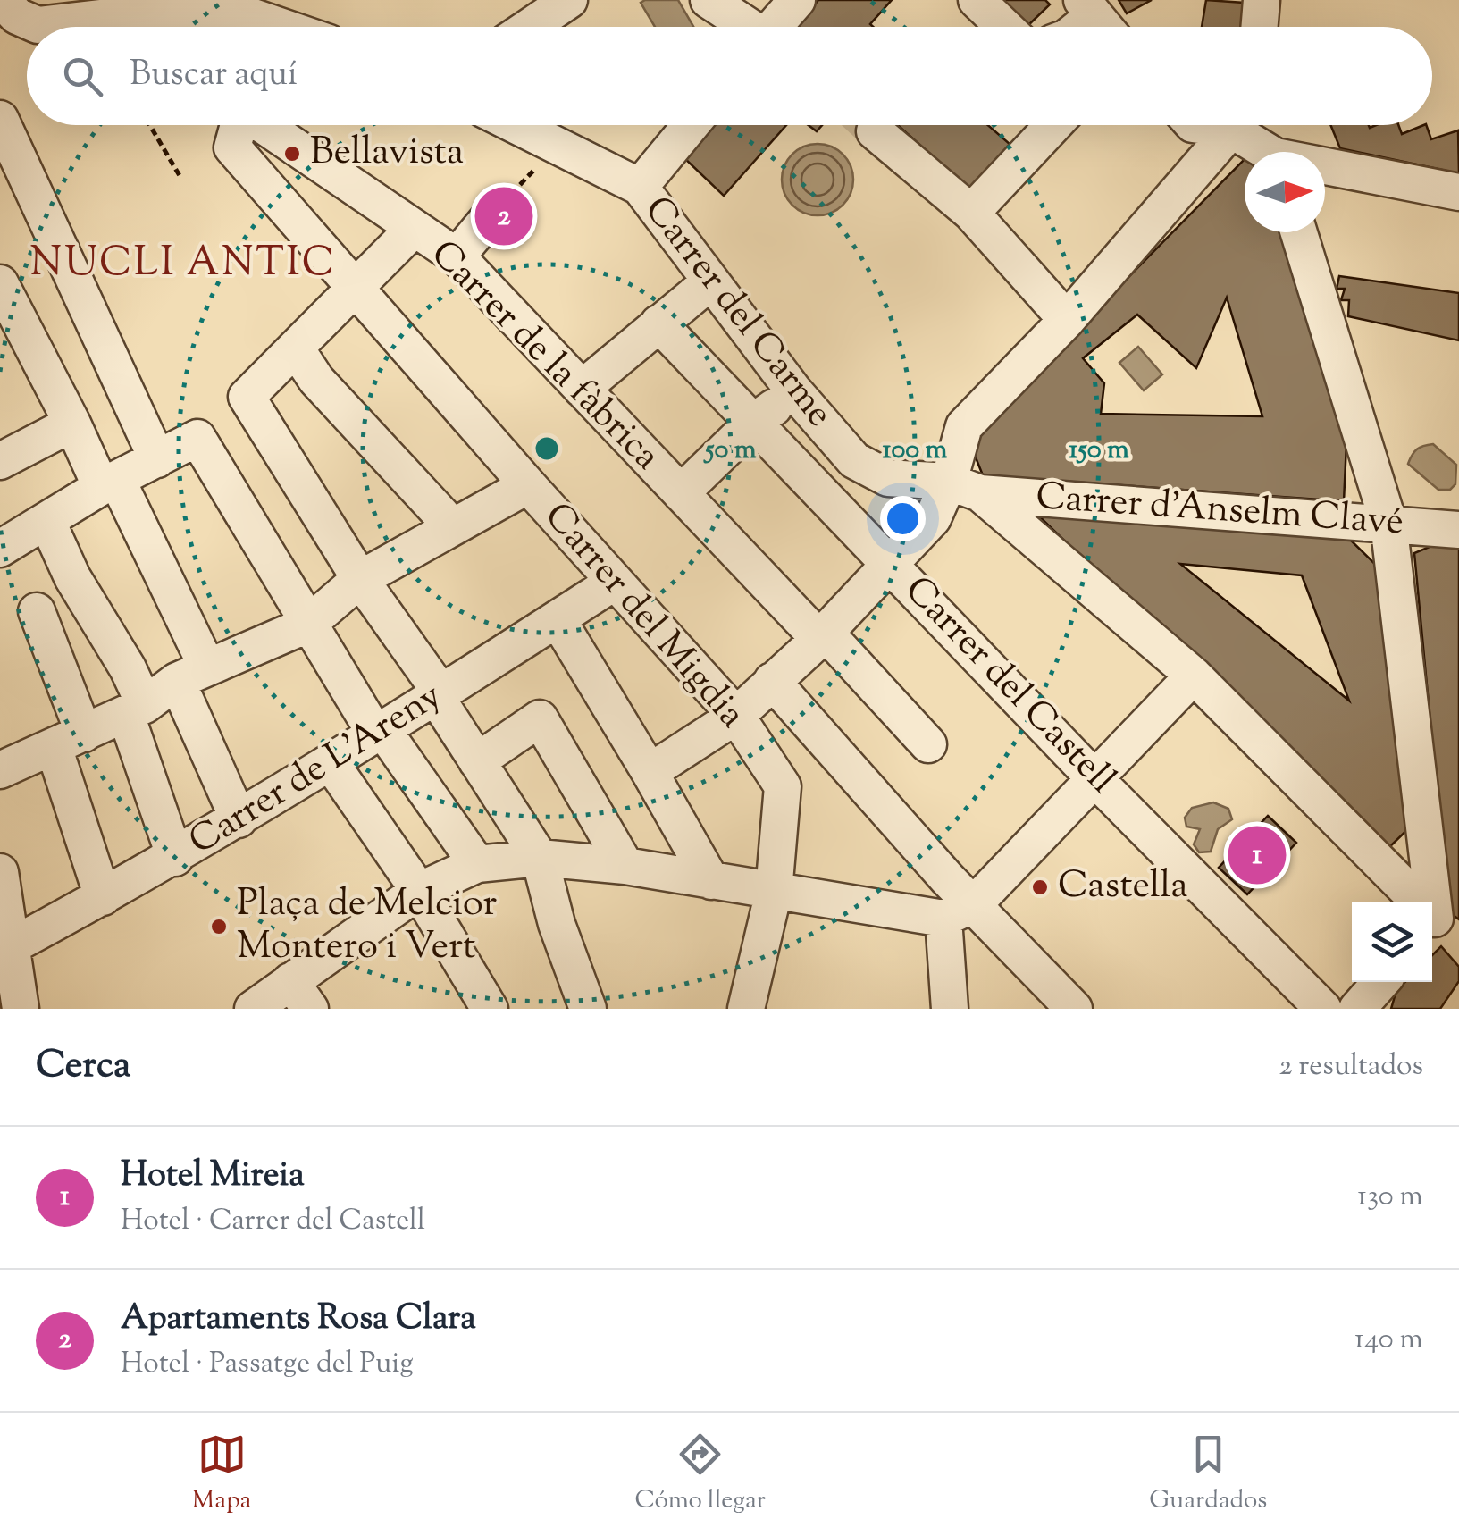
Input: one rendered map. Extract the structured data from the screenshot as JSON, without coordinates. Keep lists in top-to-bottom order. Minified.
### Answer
{"streets":{"street":["Carrer del Carme","Carrer de la fàbrica","Carrer d'Anselm Clavé","Carrer del Migdia","Carrer del Castell","Carrer de L'Areny"]},"crossings":[["Carrer del Carme","Carrer d'Anselm Clavé"],["Carrer del Migdia","Carrer de L'Areny"]],"districts":["NUCLI ANTIC"],"places":["Bellavista","Castella","Plaça de Melcior Montero i Vert"],"north":"right","page":{"search":"Buscar aquí","pins":["2","1"],"heading":["Cerca","2 resultados"],"list":[{"mark":"1","name":"Hotel Mireia","note":"Hotel · Carrer del Castell","value":"130 m"},{"mark":"2","name":"Apartaments Rosa Clara","note":"Hotel · Passatge del Puig","value":"140 m"}],"nav":["Mapa","Cómo llegar","Guardados"]},"rings":["50 m","100 m","150 m"]}
